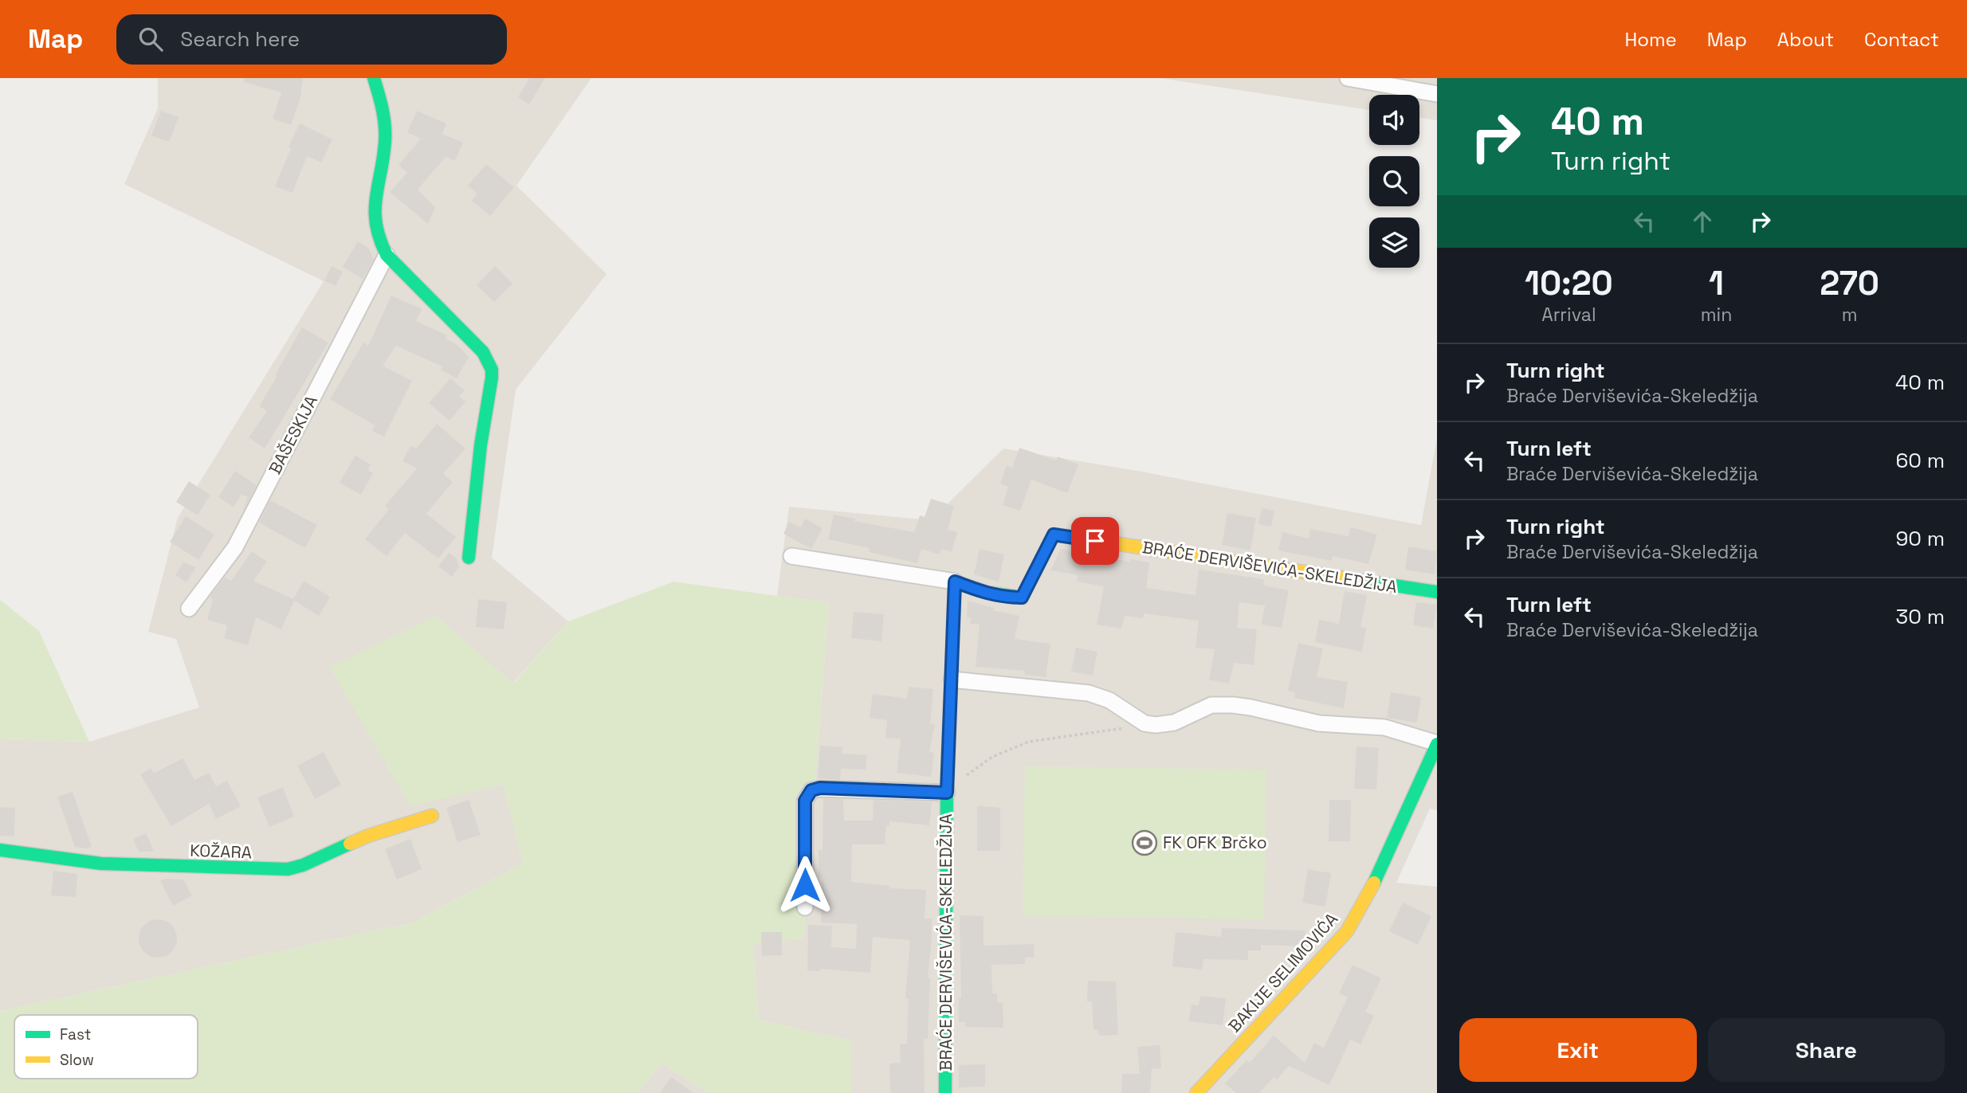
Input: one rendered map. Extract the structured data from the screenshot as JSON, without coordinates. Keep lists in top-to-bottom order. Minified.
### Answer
{"streets":{"street":["BAŠESKIJA","BRAĆE DERVIŠEVIĆA-SKELEDŽIJA","KOŽARA","BAKIJE SELIMOVIĆA"]},"places":{"sports":["FK OFK Brčko"]},"legend":["Fast","Slow"],"page":{"header":"Map","search":"Search here","nav":["Home","Map","About","Contact"],"turn":["40 m","Turn right"],"eta":["10:20","Arrival","1","min","270","m"],"list":[{"name":"Turn right","note":"Braće Derviševića-Skeledžija","value":"40 m"},{"name":"Turn left","note":"Braće Derviševića-Skeledžija","value":"60 m"},{"name":"Turn right","note":"Braće Derviševića-Skeledžija","value":"90 m"},{"name":"Turn left","note":"Braće Derviševića-Skeledžija","value":"30 m"}],"buttons":["Exit","Share"]}}
